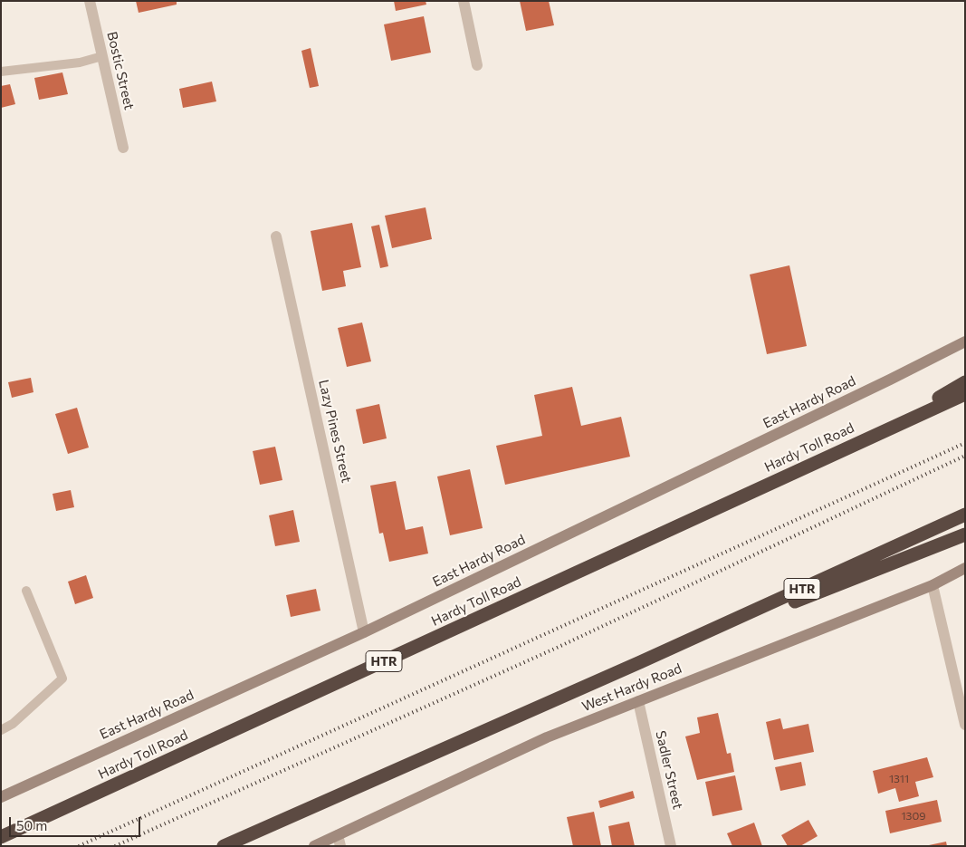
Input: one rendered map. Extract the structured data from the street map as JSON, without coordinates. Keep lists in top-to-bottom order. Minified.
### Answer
{"streets":{"highway":["Hardy Toll Road","HTR"],"main road":["East Hardy Road","West Hardy Road"],"street":["Bostic Street","Lazy Pines Street","Sadler Street"]},"crossings":[["East Hardy Road","Lazy Pines Street"],["West Hardy Road","Sadler Street"]],"house_numbers":["1311","1309"],"scale_bar":"50 m"}
